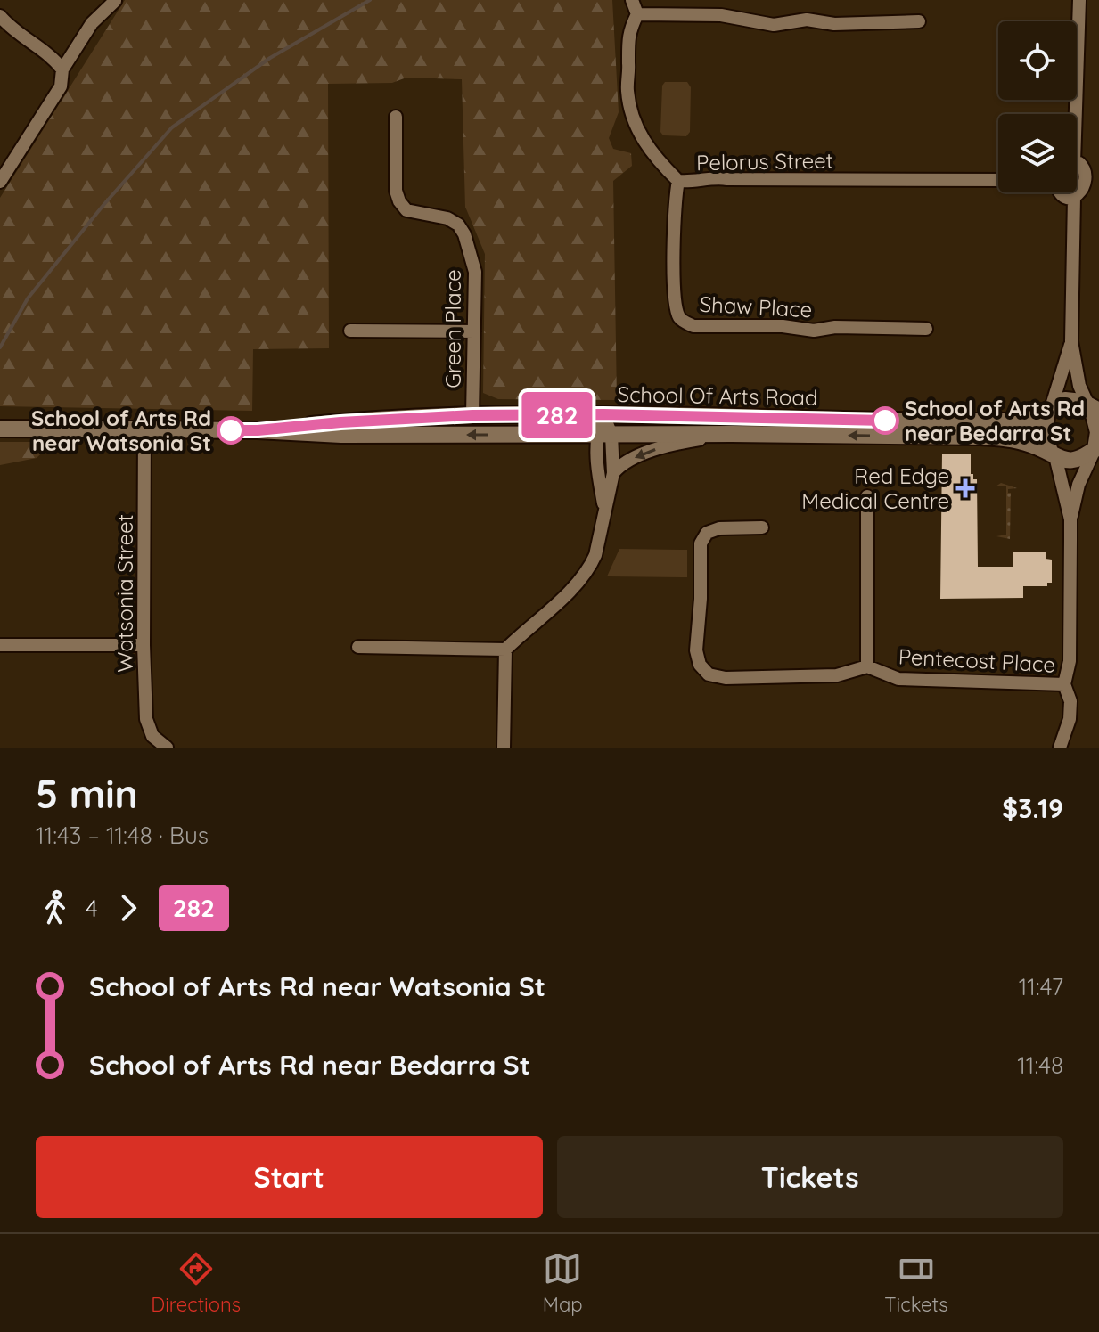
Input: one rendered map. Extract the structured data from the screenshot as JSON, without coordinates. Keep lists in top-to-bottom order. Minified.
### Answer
{"streets":{"street":["Pelorus Street","Shaw Place","Green Place","School Of Arts Road","Watsonia Street","Pentecost Place"]},"crossings":[["Pelorus Street","Shaw Place"],["Green Place","School Of Arts Road"],["School Of Arts Road","Watsonia Street"]],"places":{"other":["School of Arts Rd near Bedarra St","School of Arts Rd near Watsonia St"],"health":["Red Edge Medical Centre"]},"lines":["bus line 282"],"page":{"on_map":"282","heading":["5 min","11:43 – 11:48 · Bus","$3.19"],"legs":["4","282"],"list":[{"name":"School of Arts Rd near Watsonia St","value":"11:47"},{"name":"School of Arts Rd near Bedarra St","value":"11:48"}],"buttons":["Start","Tickets"],"tabs":["Directions","Map","Tickets"]}}
